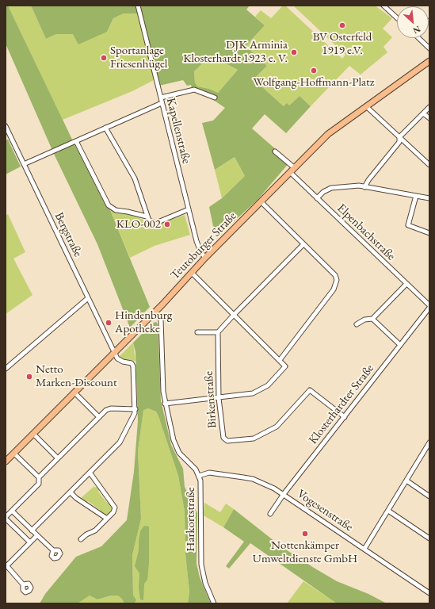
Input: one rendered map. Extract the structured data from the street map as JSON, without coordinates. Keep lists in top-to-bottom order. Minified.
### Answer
{"streets":{"main road":["Teutoburger Straße"],"street":["Kapellenstraße","Elpenbachstraße","Bergstraße","Birkenstraße","Klosterhardter Straße","Vogesenstraße","Harkortstraße"]},"crossings":[["Kapellenstraße","Teutoburger Straße"],["Elpenbachstraße","Teutoburger Straße"],["Elpenbachstraße","Klosterhardter Straße"],["Bergstraße","Teutoburger Straße"],["Teutoburger Straße","Harkortstraße"],["Birkenstraße","Klosterhardter Straße"],["Klosterhardter Straße","Vogesenstraße"],["Vogesenstraße","Harkortstraße"]],"places":["BV Osterfeld 1919 e.V.","DJK Arminia Klosterhardt 1923 e. V.","Sportanlage Friesenhügel","Wolfgang-Hoffmann-Platz","KLO-002","Hindenburg Apotheke","Netto Marken-Discount","Nottenkämper Umweltdienste GmbH"],"north":"bottom right"}
